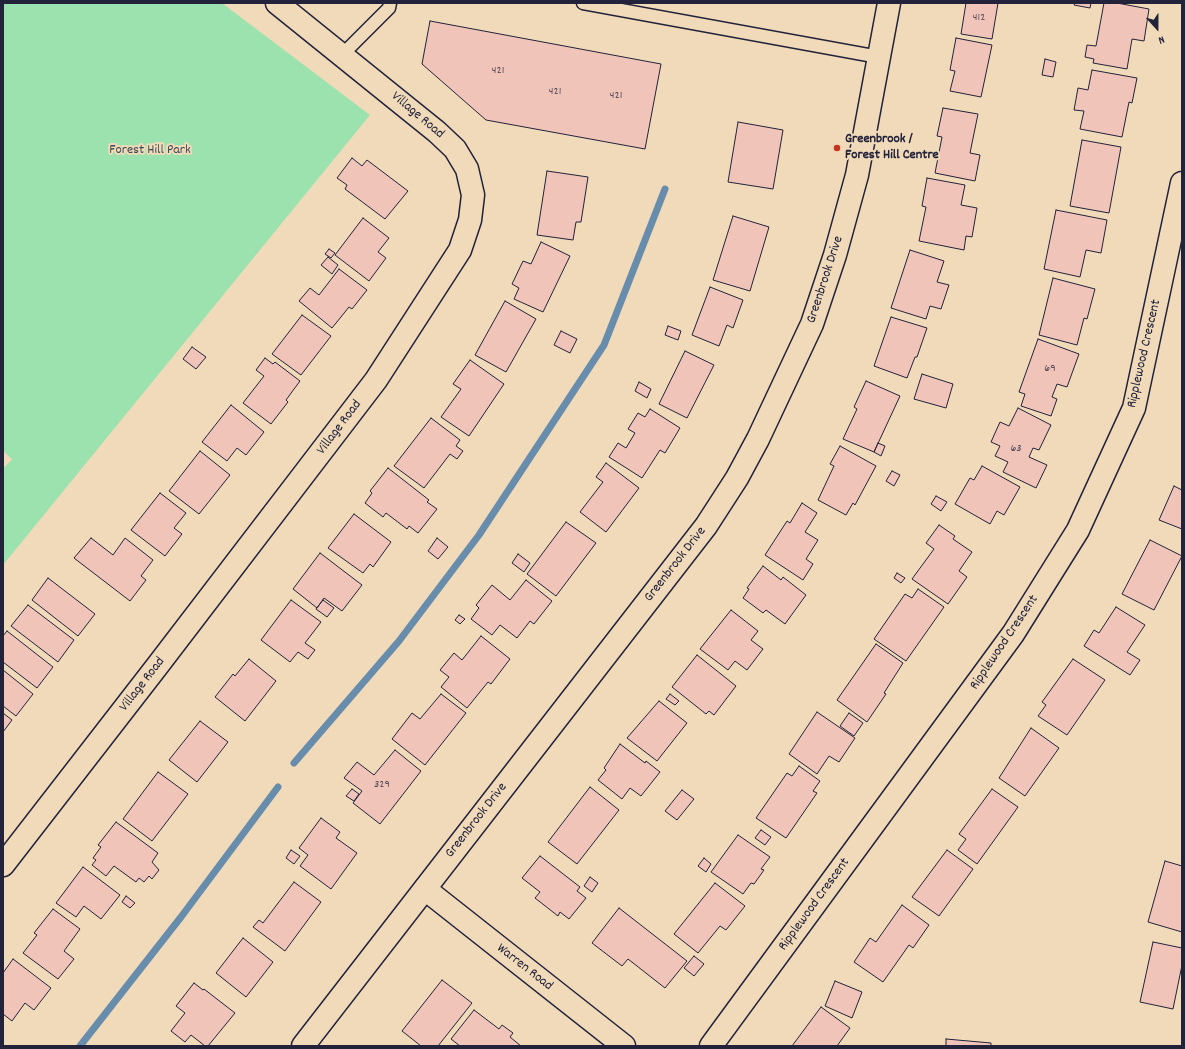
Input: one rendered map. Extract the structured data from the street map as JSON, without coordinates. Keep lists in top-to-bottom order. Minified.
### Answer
{"streets":{"street":["Village Road","Greenbrook Drive","Ripplewood Crescent","Warren Road"]},"crossings":[["Greenbrook Drive","Warren Road"]],"parks":["Forest Hill Park"],"places":["Greenbrook / Forest Hill Centre"],"house_numbers":["412","421","421","421","69","63","329"],"north":"bottom"}
